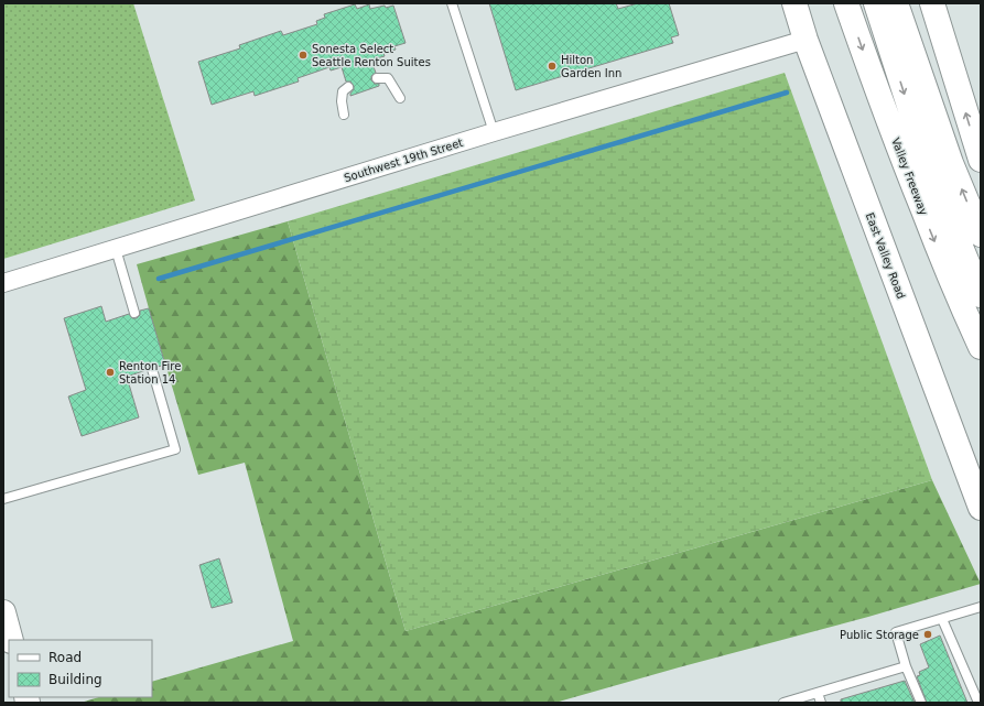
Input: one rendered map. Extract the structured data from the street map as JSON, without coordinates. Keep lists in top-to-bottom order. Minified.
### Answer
{"streets":{"main road":["Valley Freeway","East Valley Road"],"street":["Southwest 19th Street"]},"crossings":[["Southwest 19th Street","East Valley Road"]],"places":["Sonesta Select Seattle Renton Suites","Hilton Garden Inn","Renton Fire Station 14","Public Storage"],"legend":["Road","Building"]}
